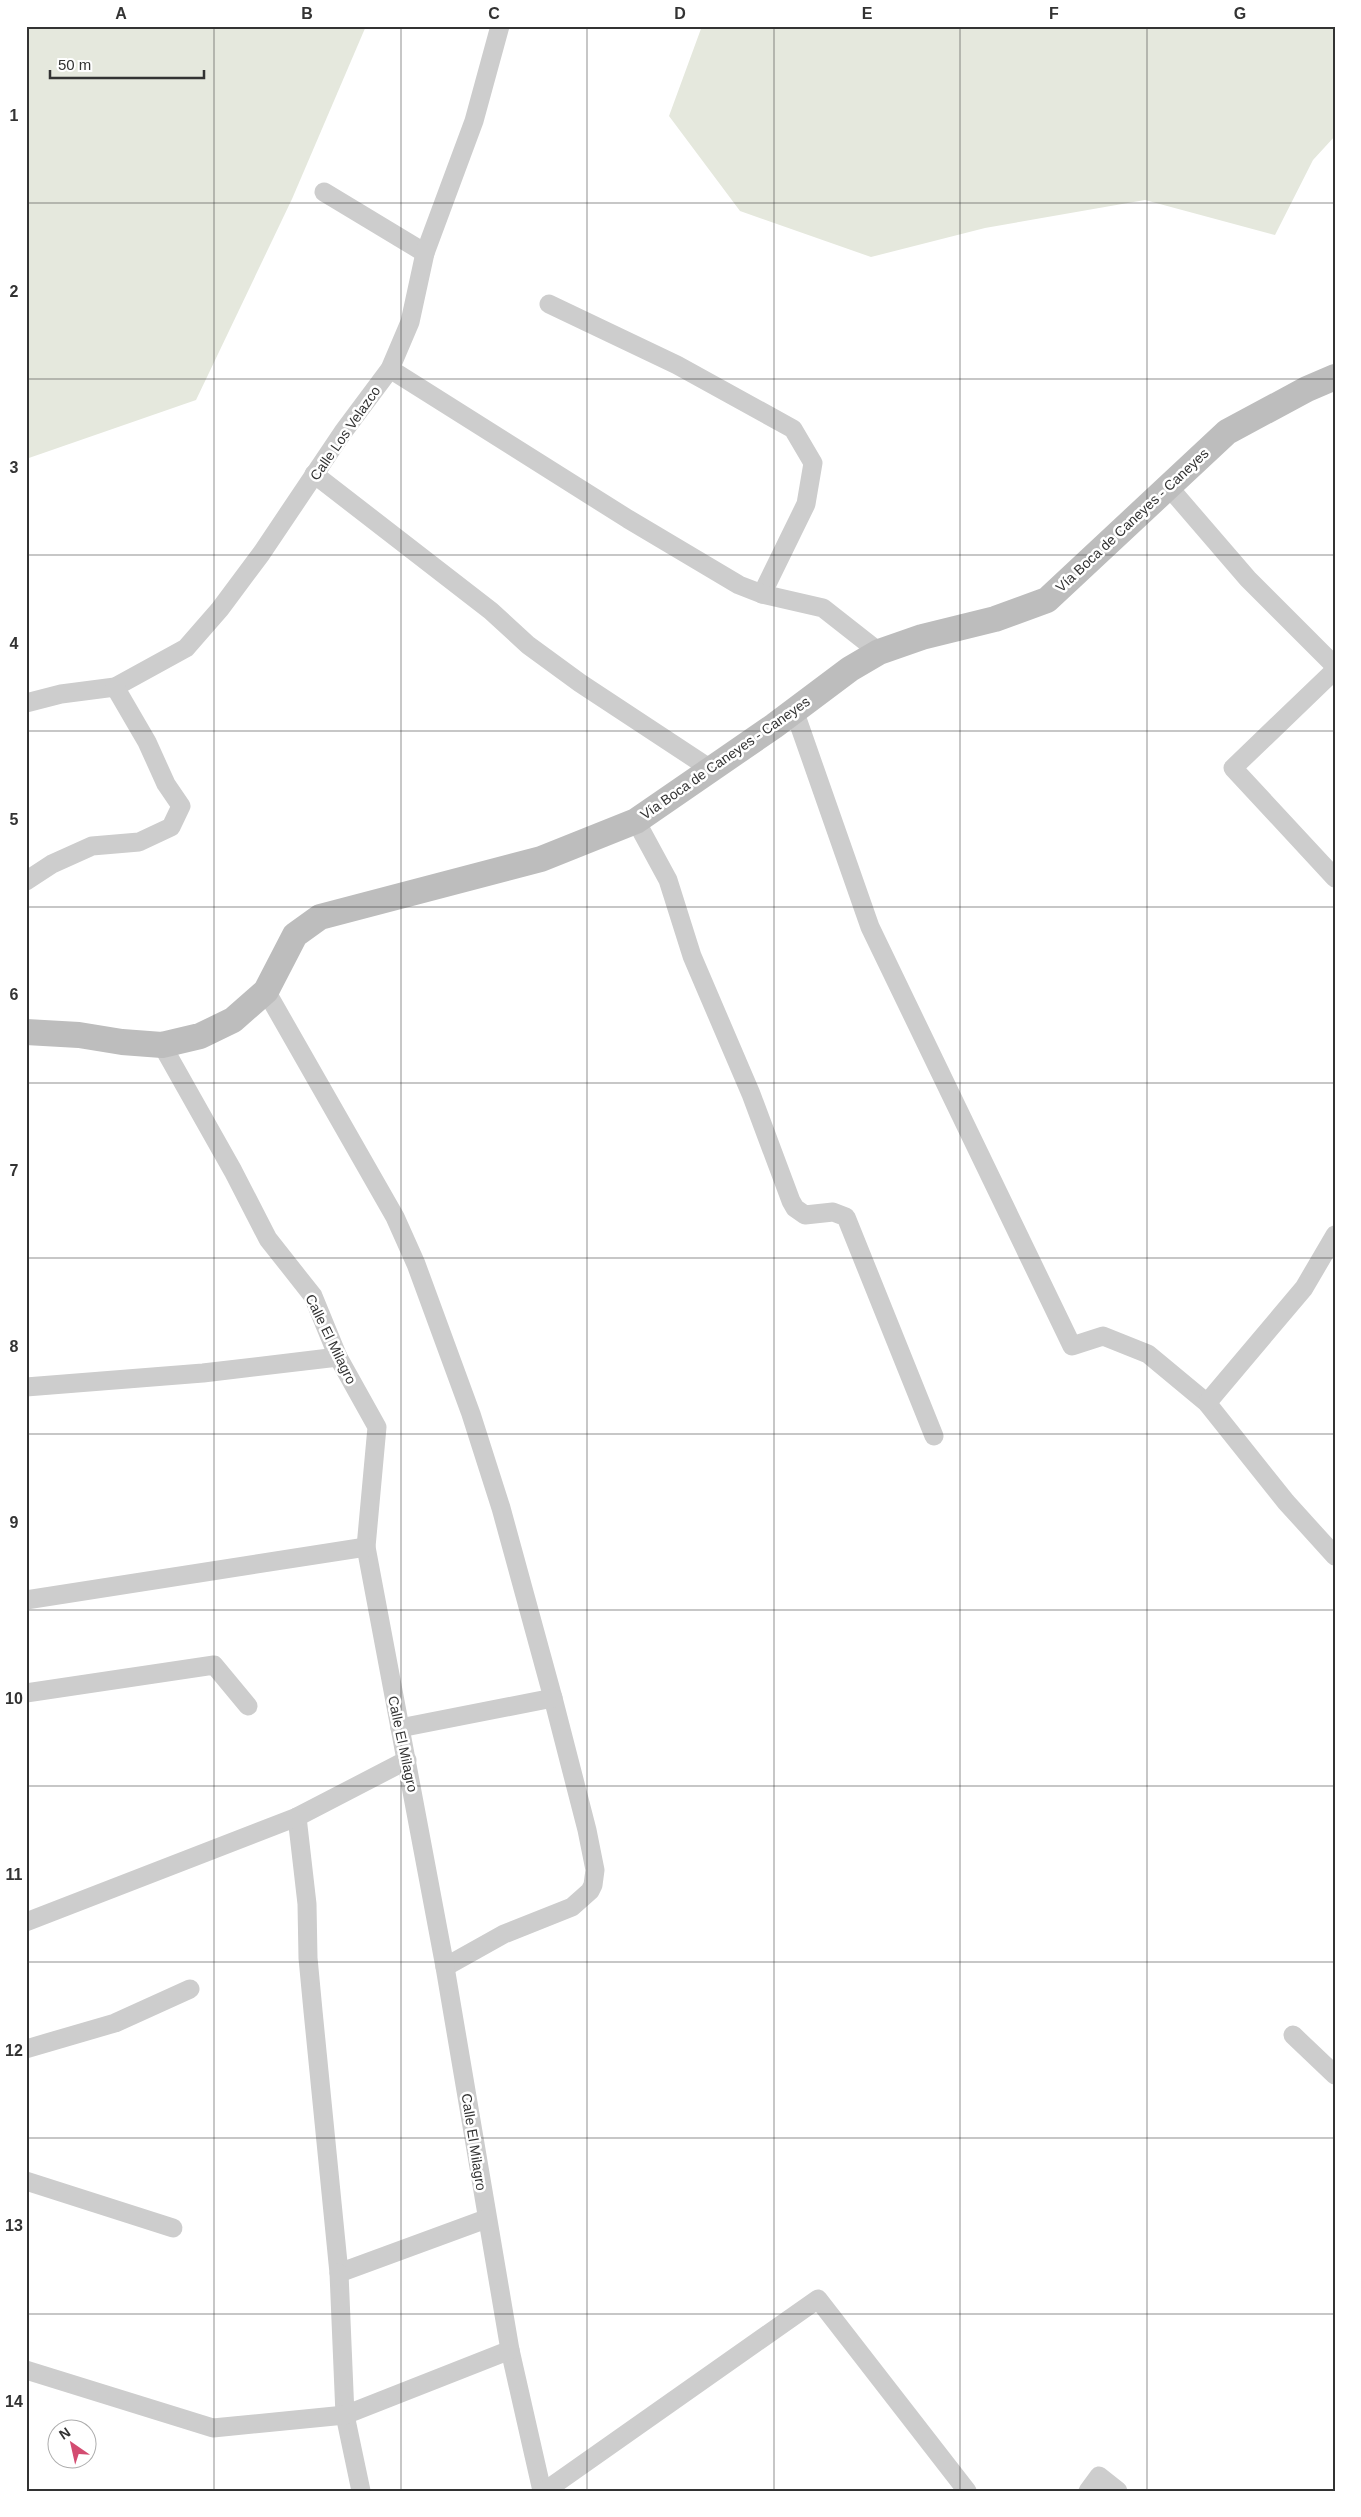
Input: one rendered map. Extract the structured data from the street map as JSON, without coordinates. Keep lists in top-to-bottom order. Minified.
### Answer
{"streets":{"street":["Calle Los Velazco","Vía Boca de Caneyes - Caneyes","Calle El Milagro"]},"crossings":[["Vía Boca de Caneyes - Caneyes","Calle El Milagro"]],"scale_bar":"50 m","north":"top left","grid":{"columns":["A","B","C","D","E","F","G"],"rows":["1","2","3","4","5","6","7","8","9","10","11","12","13","14"]}}
